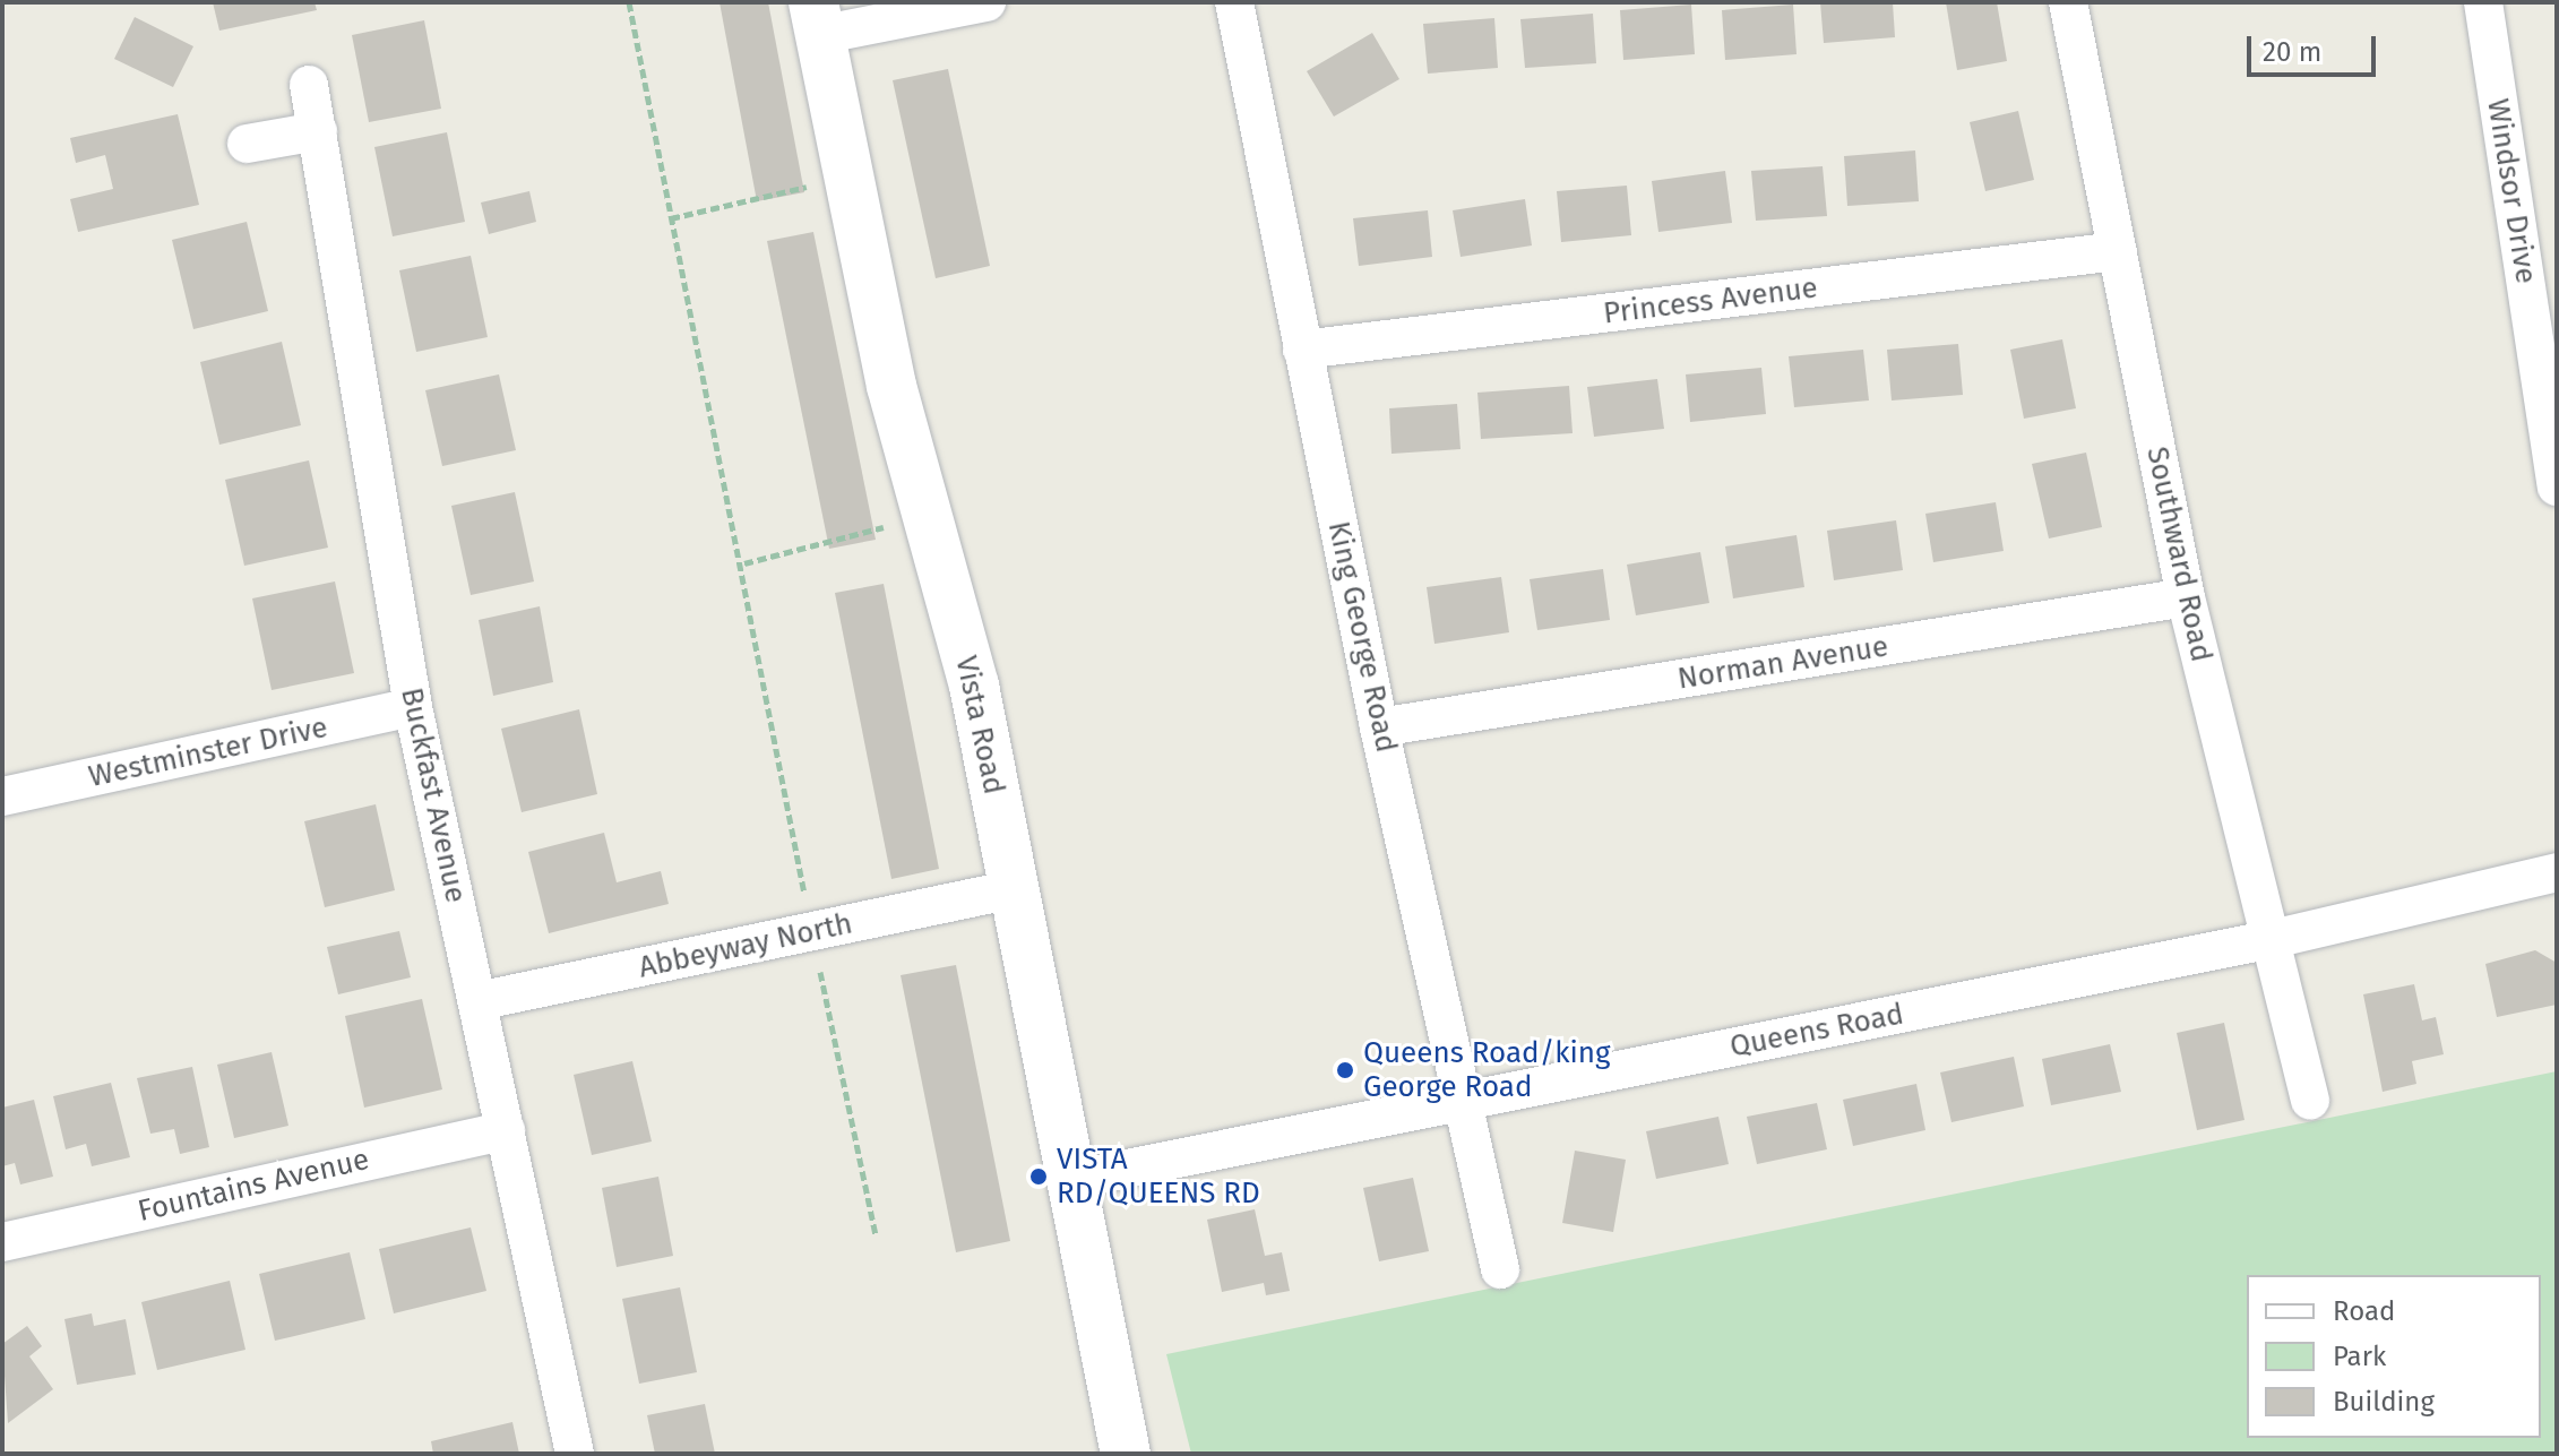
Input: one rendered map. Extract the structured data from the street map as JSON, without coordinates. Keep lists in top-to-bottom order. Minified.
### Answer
{"streets":{"main road":["Vista Road"],"street":["Windsor Drive","Princess Avenue","Southward Road","King George Road","Norman Avenue","Westminster Drive","Buckfast Avenue","Abbeyway North","Queens Road","Fountains Avenue"]},"crossings":[["Princess Avenue","Southward Road"],["Princess Avenue","King George Road"],["Southward Road","Norman Avenue"],["Southward Road","Queens Road"],["King George Road","Norman Avenue"],["King George Road","Queens Road"],["Vista Road","Abbeyway North"],["Vista Road","Queens Road"],["Westminster Drive","Buckfast Avenue"],["Buckfast Avenue","Abbeyway North"],["Buckfast Avenue","Fountains Avenue"]],"places":["Queens Road/king George Road","VISTA RD/QUEENS RD"],"legend":["Road","Park","Building"],"scale_bar":"20 m"}
